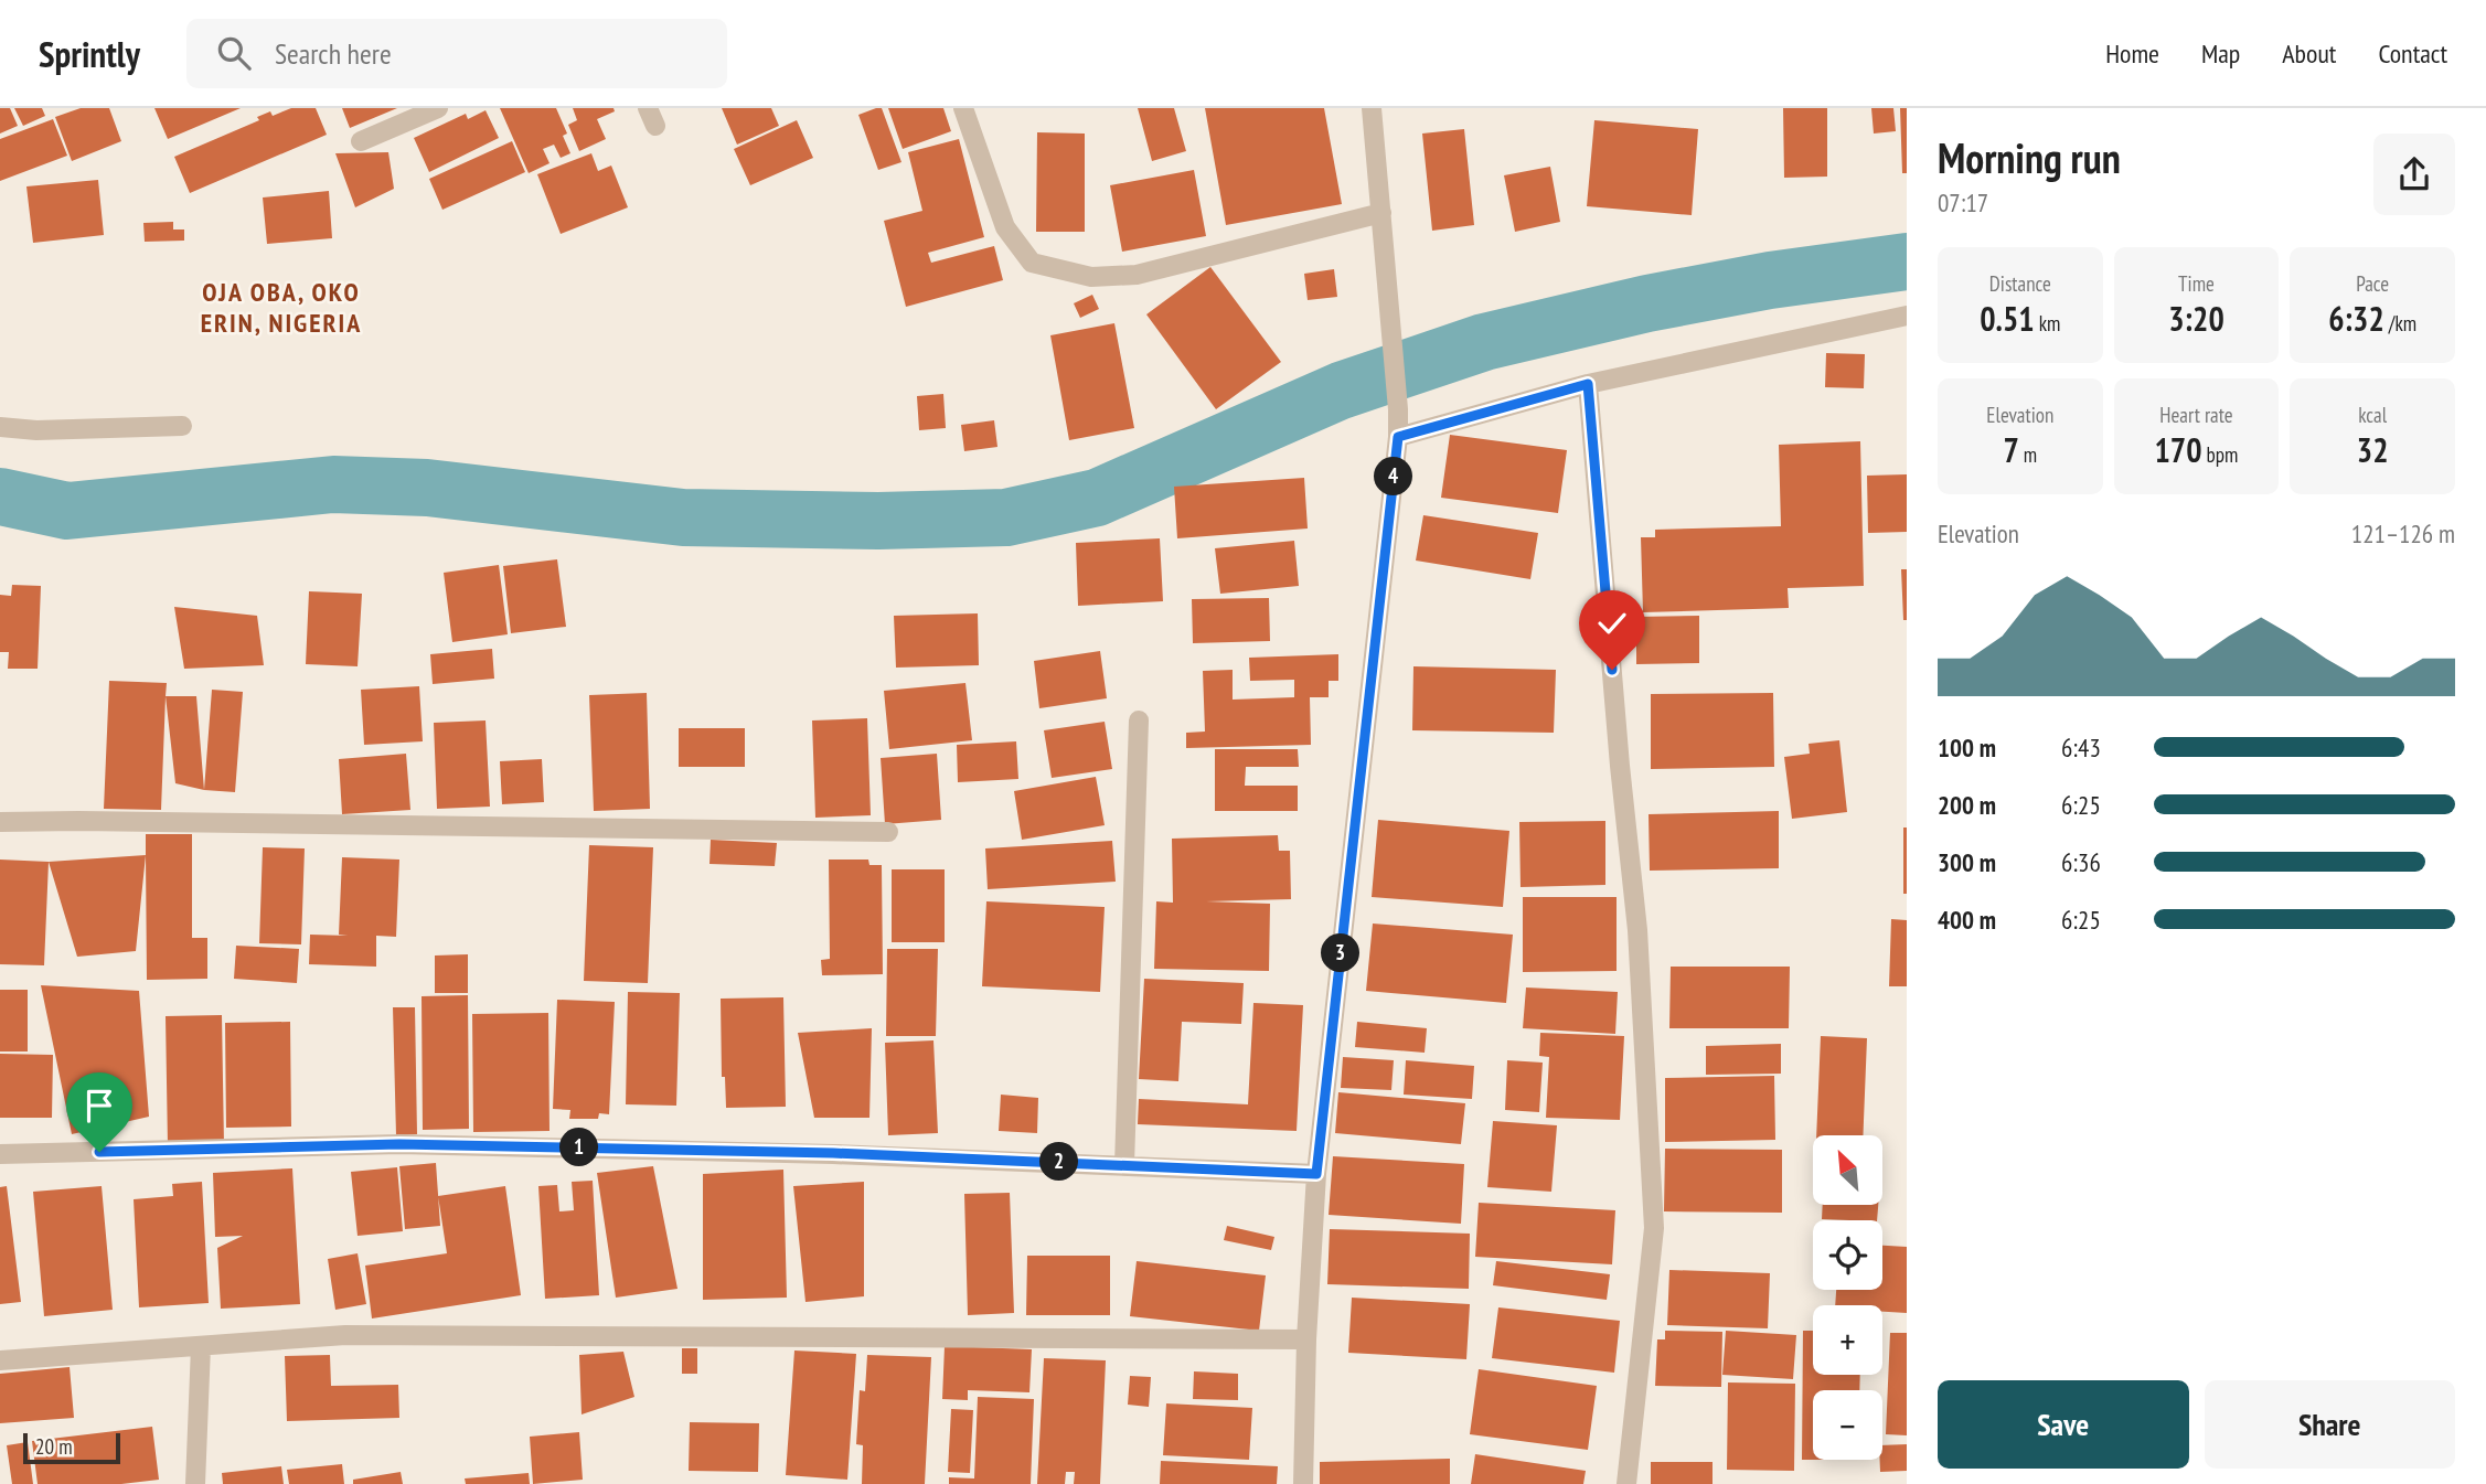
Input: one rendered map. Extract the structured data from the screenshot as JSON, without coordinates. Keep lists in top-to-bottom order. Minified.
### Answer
{"districts":["OJA OBA, OKO ERIN, NIGERIA"],"scale_bar":"20 m","north":"top left","page":{"header":"Sprintly","search":"Search here","nav":["Home","Map","About","Contact"],"heading":["Morning run","07:17"],"stats":[["Distance","0.51 km"],["Time","3:20"],["Pace","6:32 /km"],["Elevation","7 m"],["Heart rate","170 bpm"],["kcal","32"]],"pins":["4","3","1","2"],"chart":["Elevation","121–126 m"],"list":[{"name":"100 m","note":"6:43"},{"name":"200 m","note":"6:25"},{"name":"300 m","note":"6:36"},{"name":"400 m","note":"6:25"}],"map_buttons":["+","−"],"buttons":["Save","Share"],"scale":"20 m"}}
